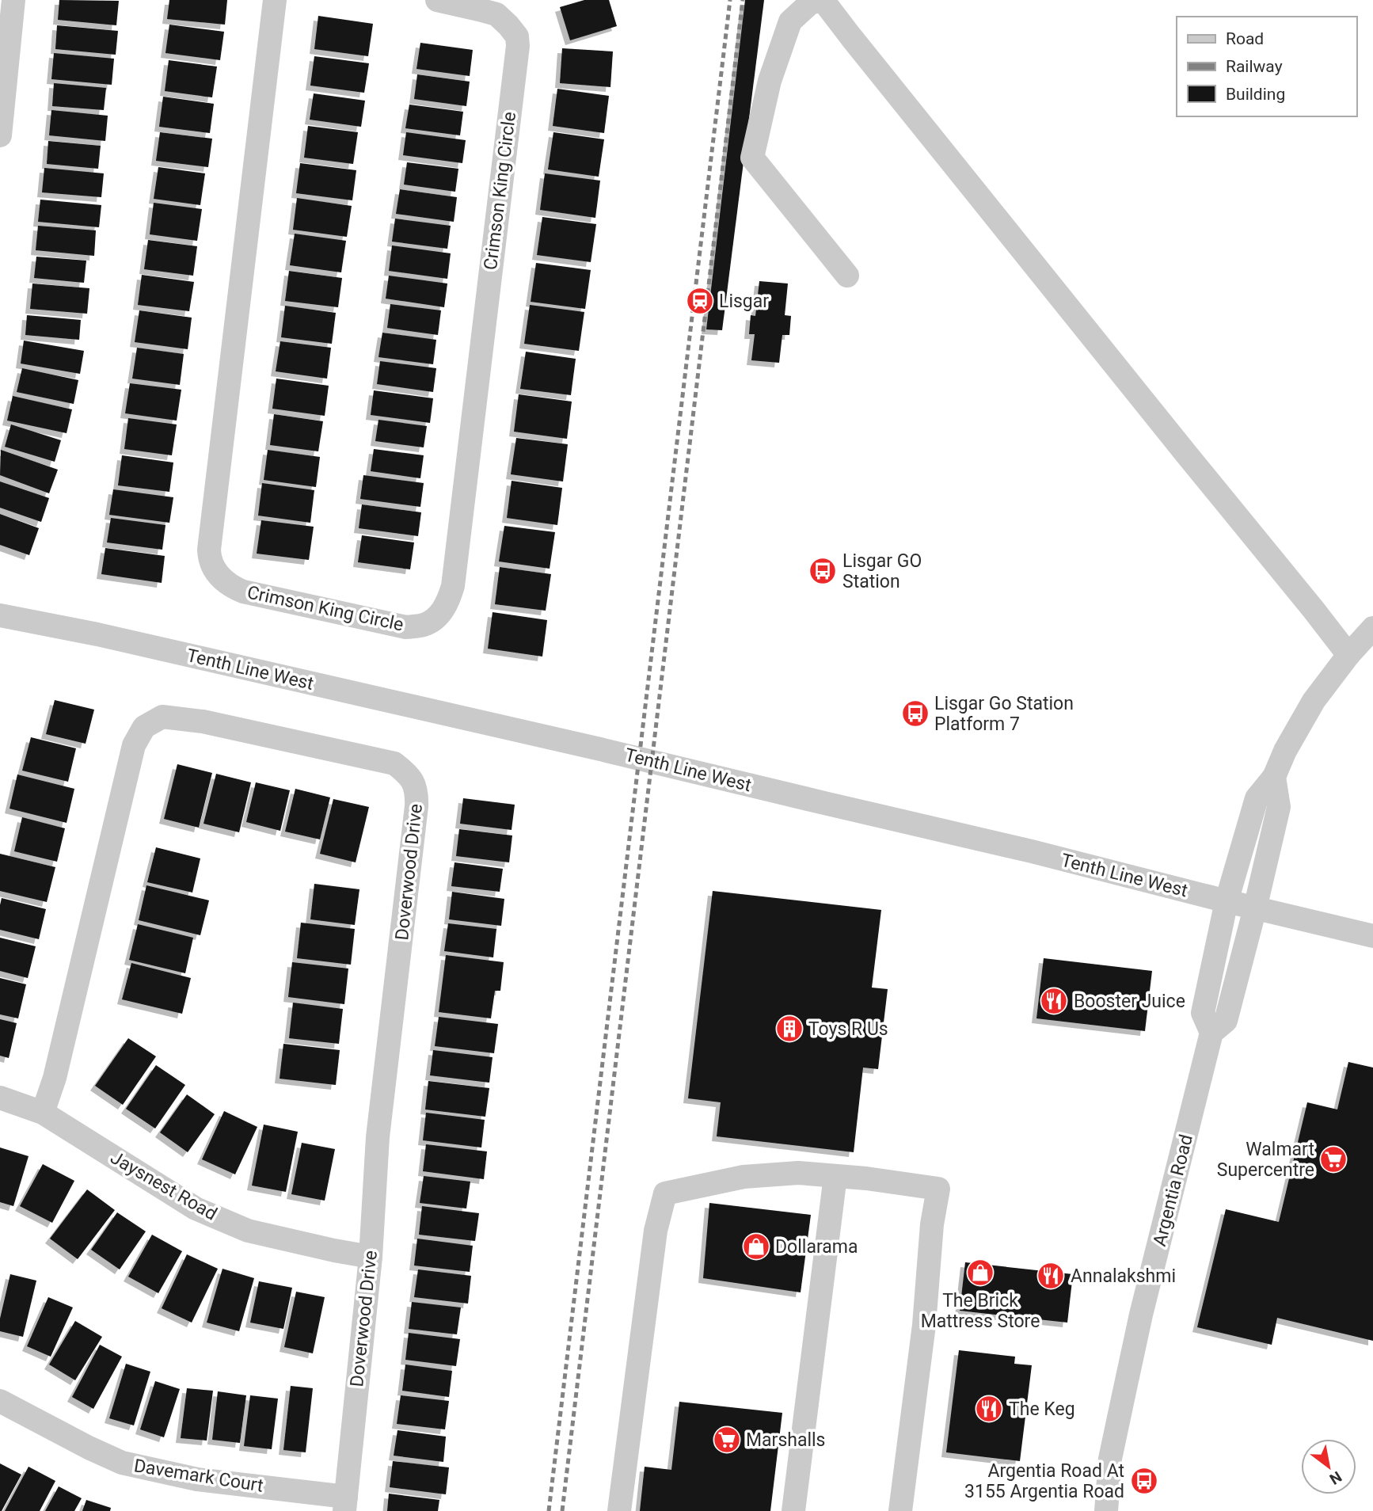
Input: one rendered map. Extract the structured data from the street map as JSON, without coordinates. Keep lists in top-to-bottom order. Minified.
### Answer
{"streets":{"street":["Crimson King Circle","Tenth Line West","Doverwood Drive","Jaysnest Road","Argentia Road","Davemark Court"]},"crossings":[["Tenth Line West","Argentia Road"],["Doverwood Drive","Jaysnest Road"],["Doverwood Drive","Davemark Court"]],"places":{"station":["Lisgar"],"bus stop":["Lisgar GO Station","Lisgar Go Station Platform 7","Argentia Road At 3155 Argentia Road"],"restaurant":["Booster Juice","Annalakshmi","The Keg"],"building":["Toys R Us"],"supermarket":["Walmart Supercentre","Marshalls"],"shop":["Dollarama","The Brick Mattress Store"]},"legend":["Road","Railway","Building"],"north":"bottom right"}
